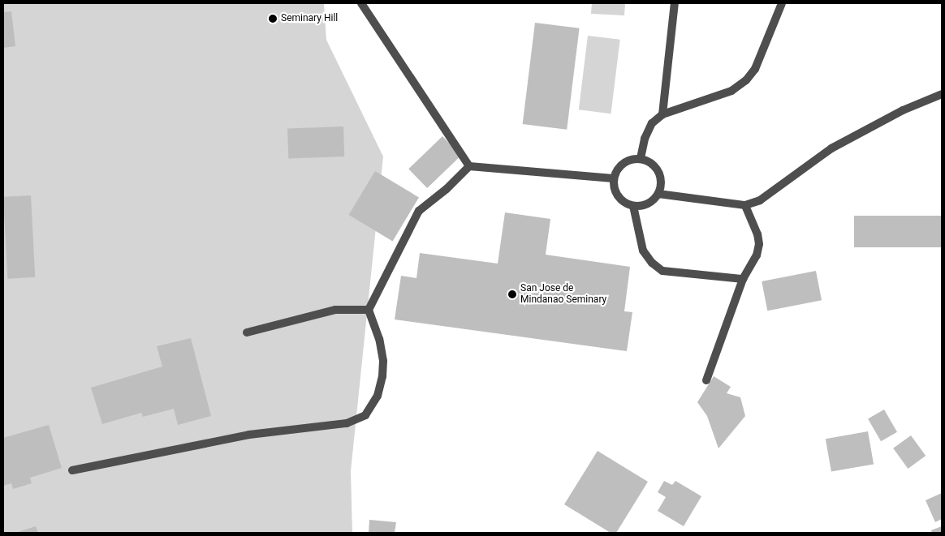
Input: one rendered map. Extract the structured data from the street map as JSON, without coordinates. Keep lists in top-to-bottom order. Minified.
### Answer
{"places":["Seminary Hill","San Jose de Mindanao Seminary"]}
